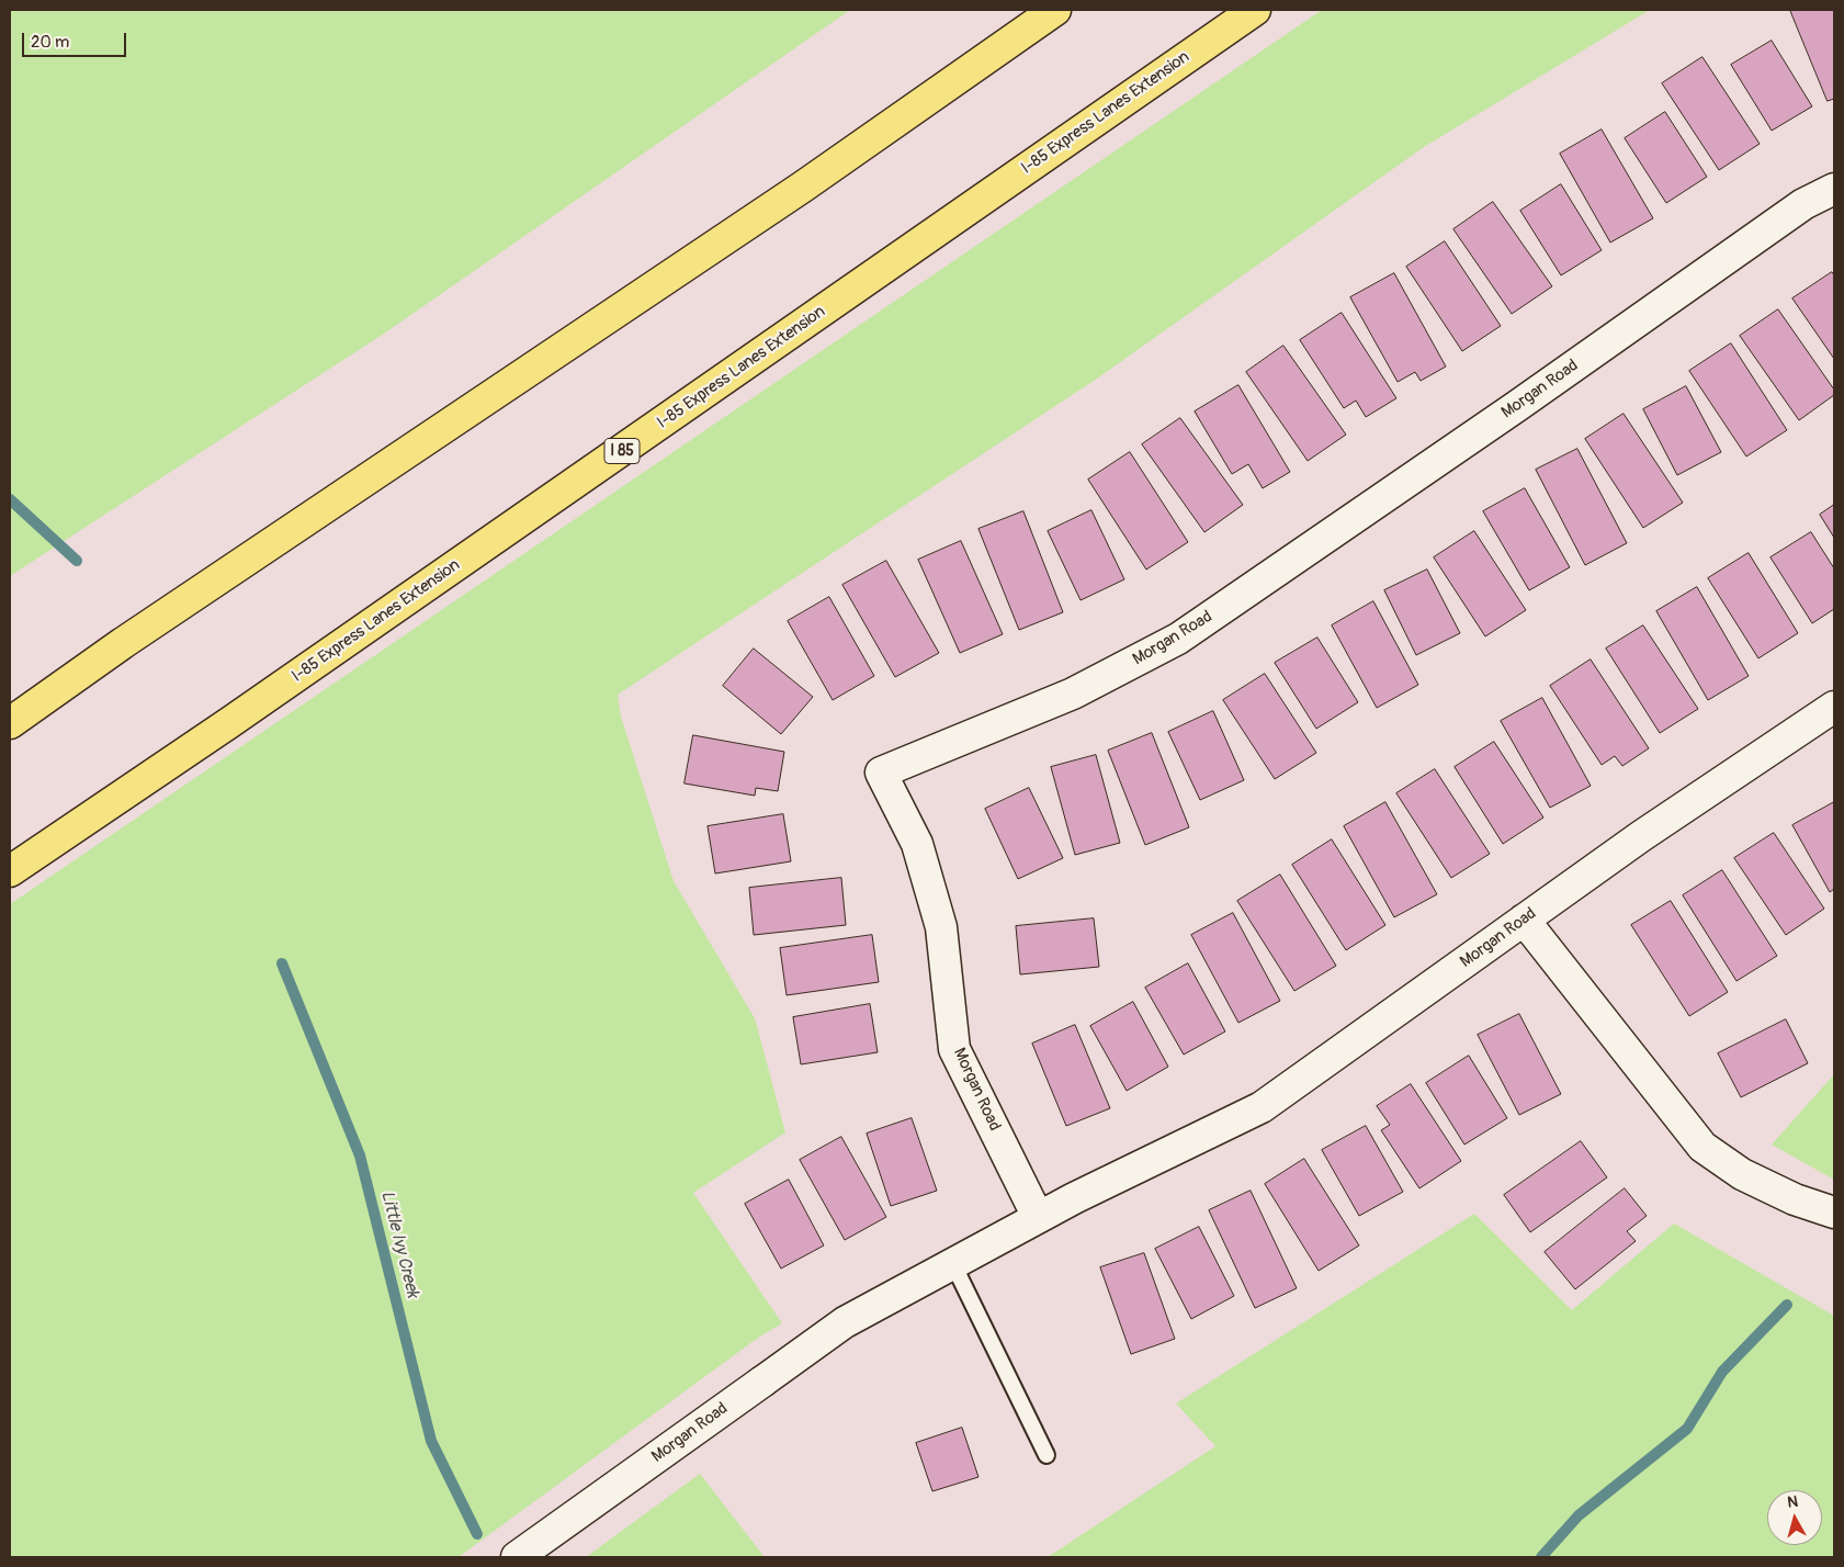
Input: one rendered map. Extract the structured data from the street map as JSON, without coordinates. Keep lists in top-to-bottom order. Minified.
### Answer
{"streets":{"highway":["I-85 Express Lanes Extension","I 85"],"street":["Morgan Road"]},"water":["Little Ivy Creek"],"scale_bar":"20 m","north":"top"}
